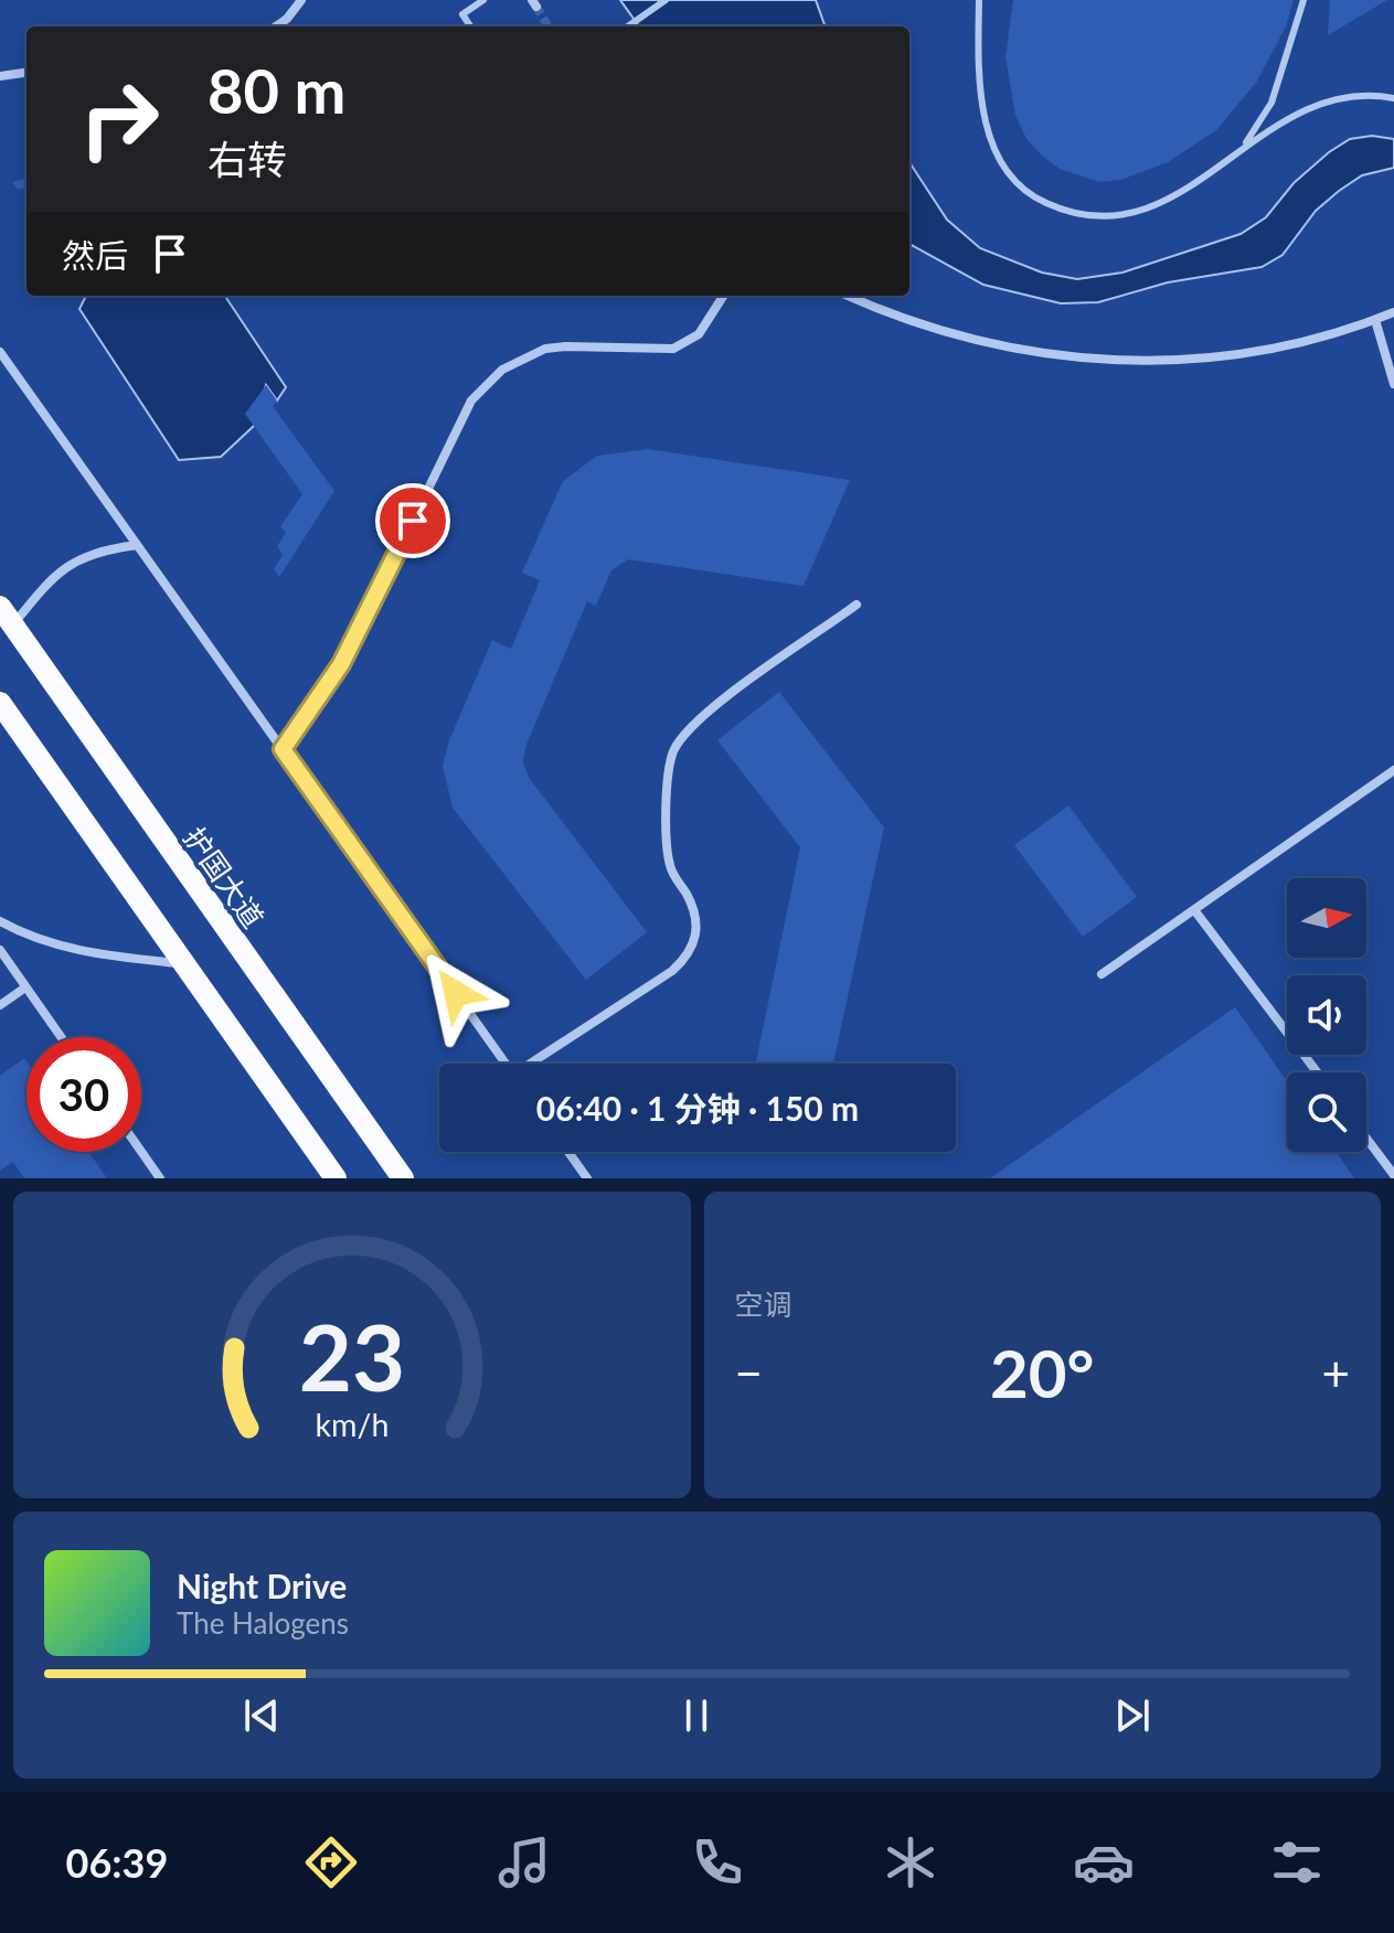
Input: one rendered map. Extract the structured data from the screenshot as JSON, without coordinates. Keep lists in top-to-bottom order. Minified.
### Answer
{"streets":{"main road":["护国大道"]},"north":"right","page":{"turn":["80 m","右转"],"then":"然后","limit":"30","trip":"06:40 · 1 分钟 · 150 m","tile":"空调","heat":["−","20°","+"],"song":["Night Drive","The Halogens"],"tabs":"06:39","gauge":["23","km/h"]}}
